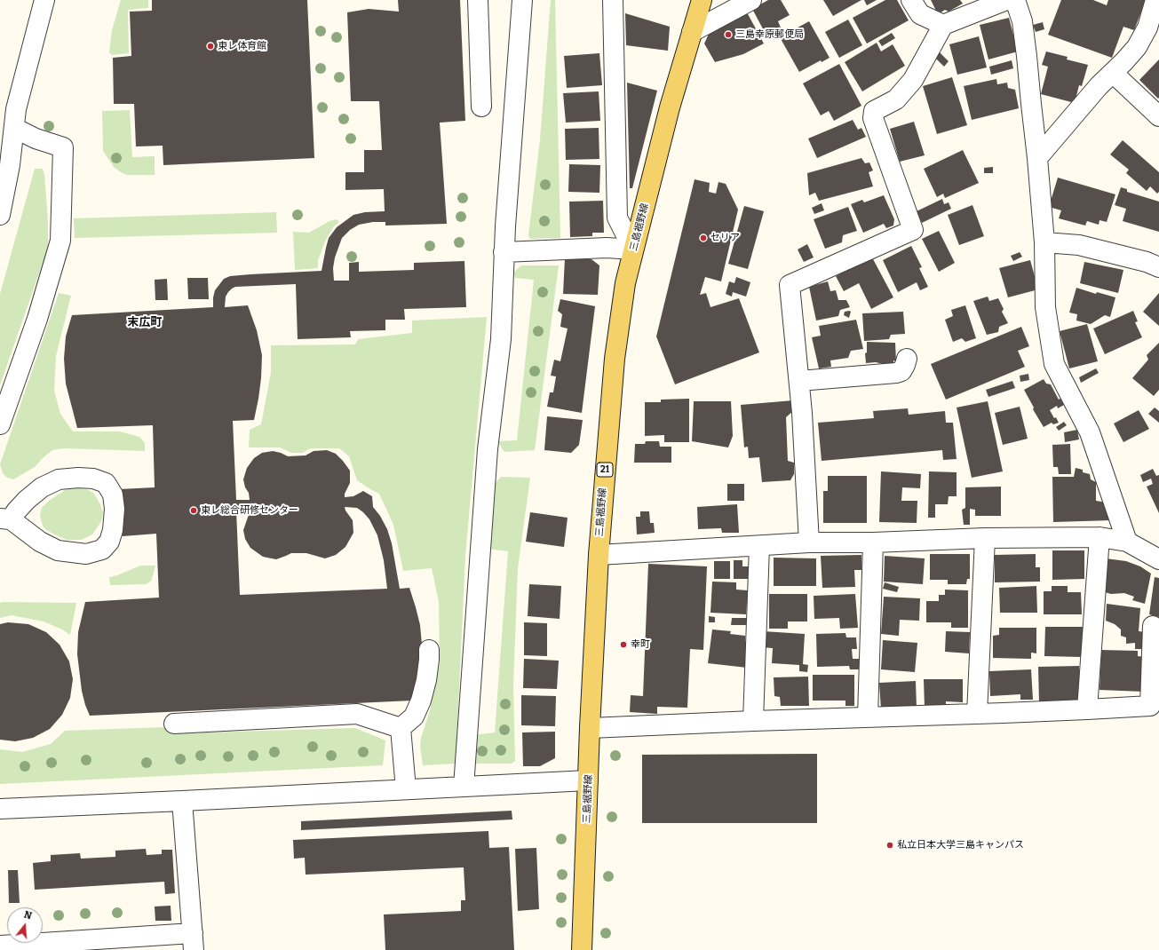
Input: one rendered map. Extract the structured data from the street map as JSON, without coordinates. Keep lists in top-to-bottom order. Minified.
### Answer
{"streets":{"main road":["三島裾野線","21"]},"districts":["末広町"],"places":["三島幸原郵便局","東レ体育館","セリア","東レ総合研修センター","幸町","私立日本大学三島キャンパス"],"north":"top"}
